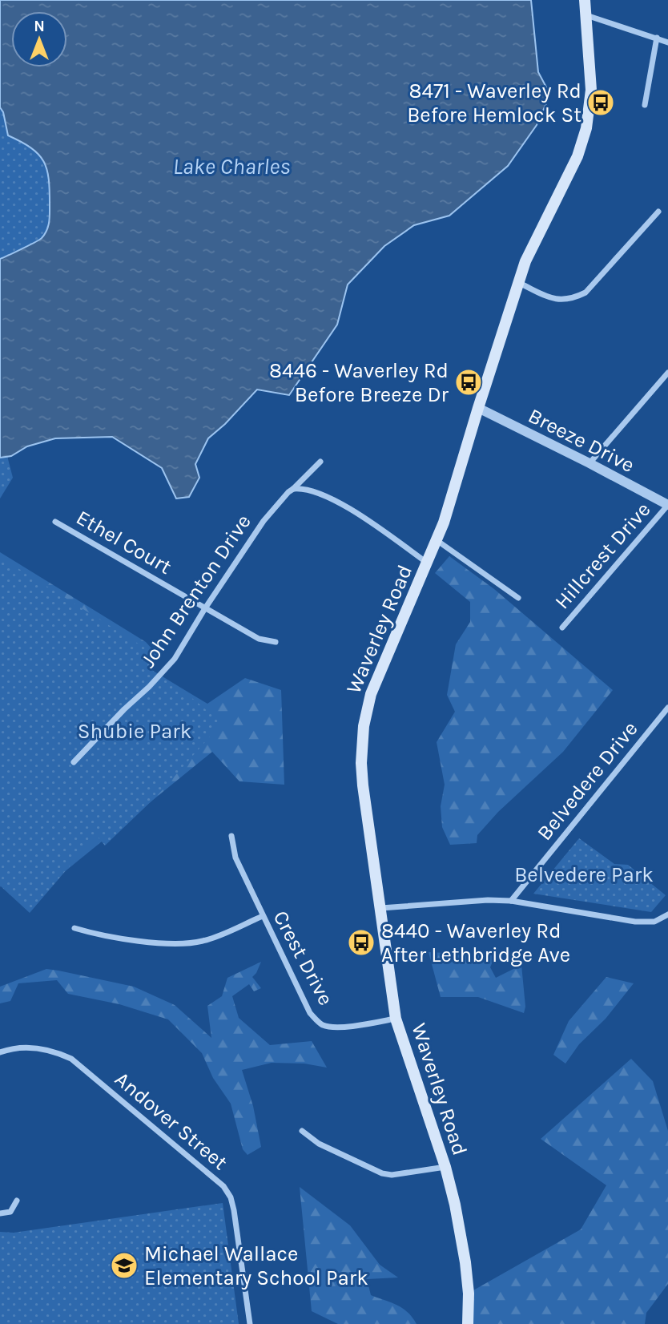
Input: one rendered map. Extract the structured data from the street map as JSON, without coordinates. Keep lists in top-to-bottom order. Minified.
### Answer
{"streets":{"main road":["Waverley Road"],"street":["Breeze Drive","Ethel Court","Hillcrest Drive","John Brenton Drive","Belvedere Drive","Crest Drive","Andover Street"]},"crossings":[["Breeze Drive","Hillcrest Drive"],["Breeze Drive","Waverley Road"],["Ethel Court","John Brenton Drive"],["Waverley Road","Crest Drive"]],"water":["Lake Charles"],"parks":["Shubie Park","Belvedere Park"],"places":{"bus stop":["8471 - Waverley Rd Before Hemlock St","8446 - Waverley Rd Before Breeze Dr","8440 - Waverley Rd After Lethbridge Ave"],"school or university":["Michael Wallace Elementary School Park"]},"north":"top"}
